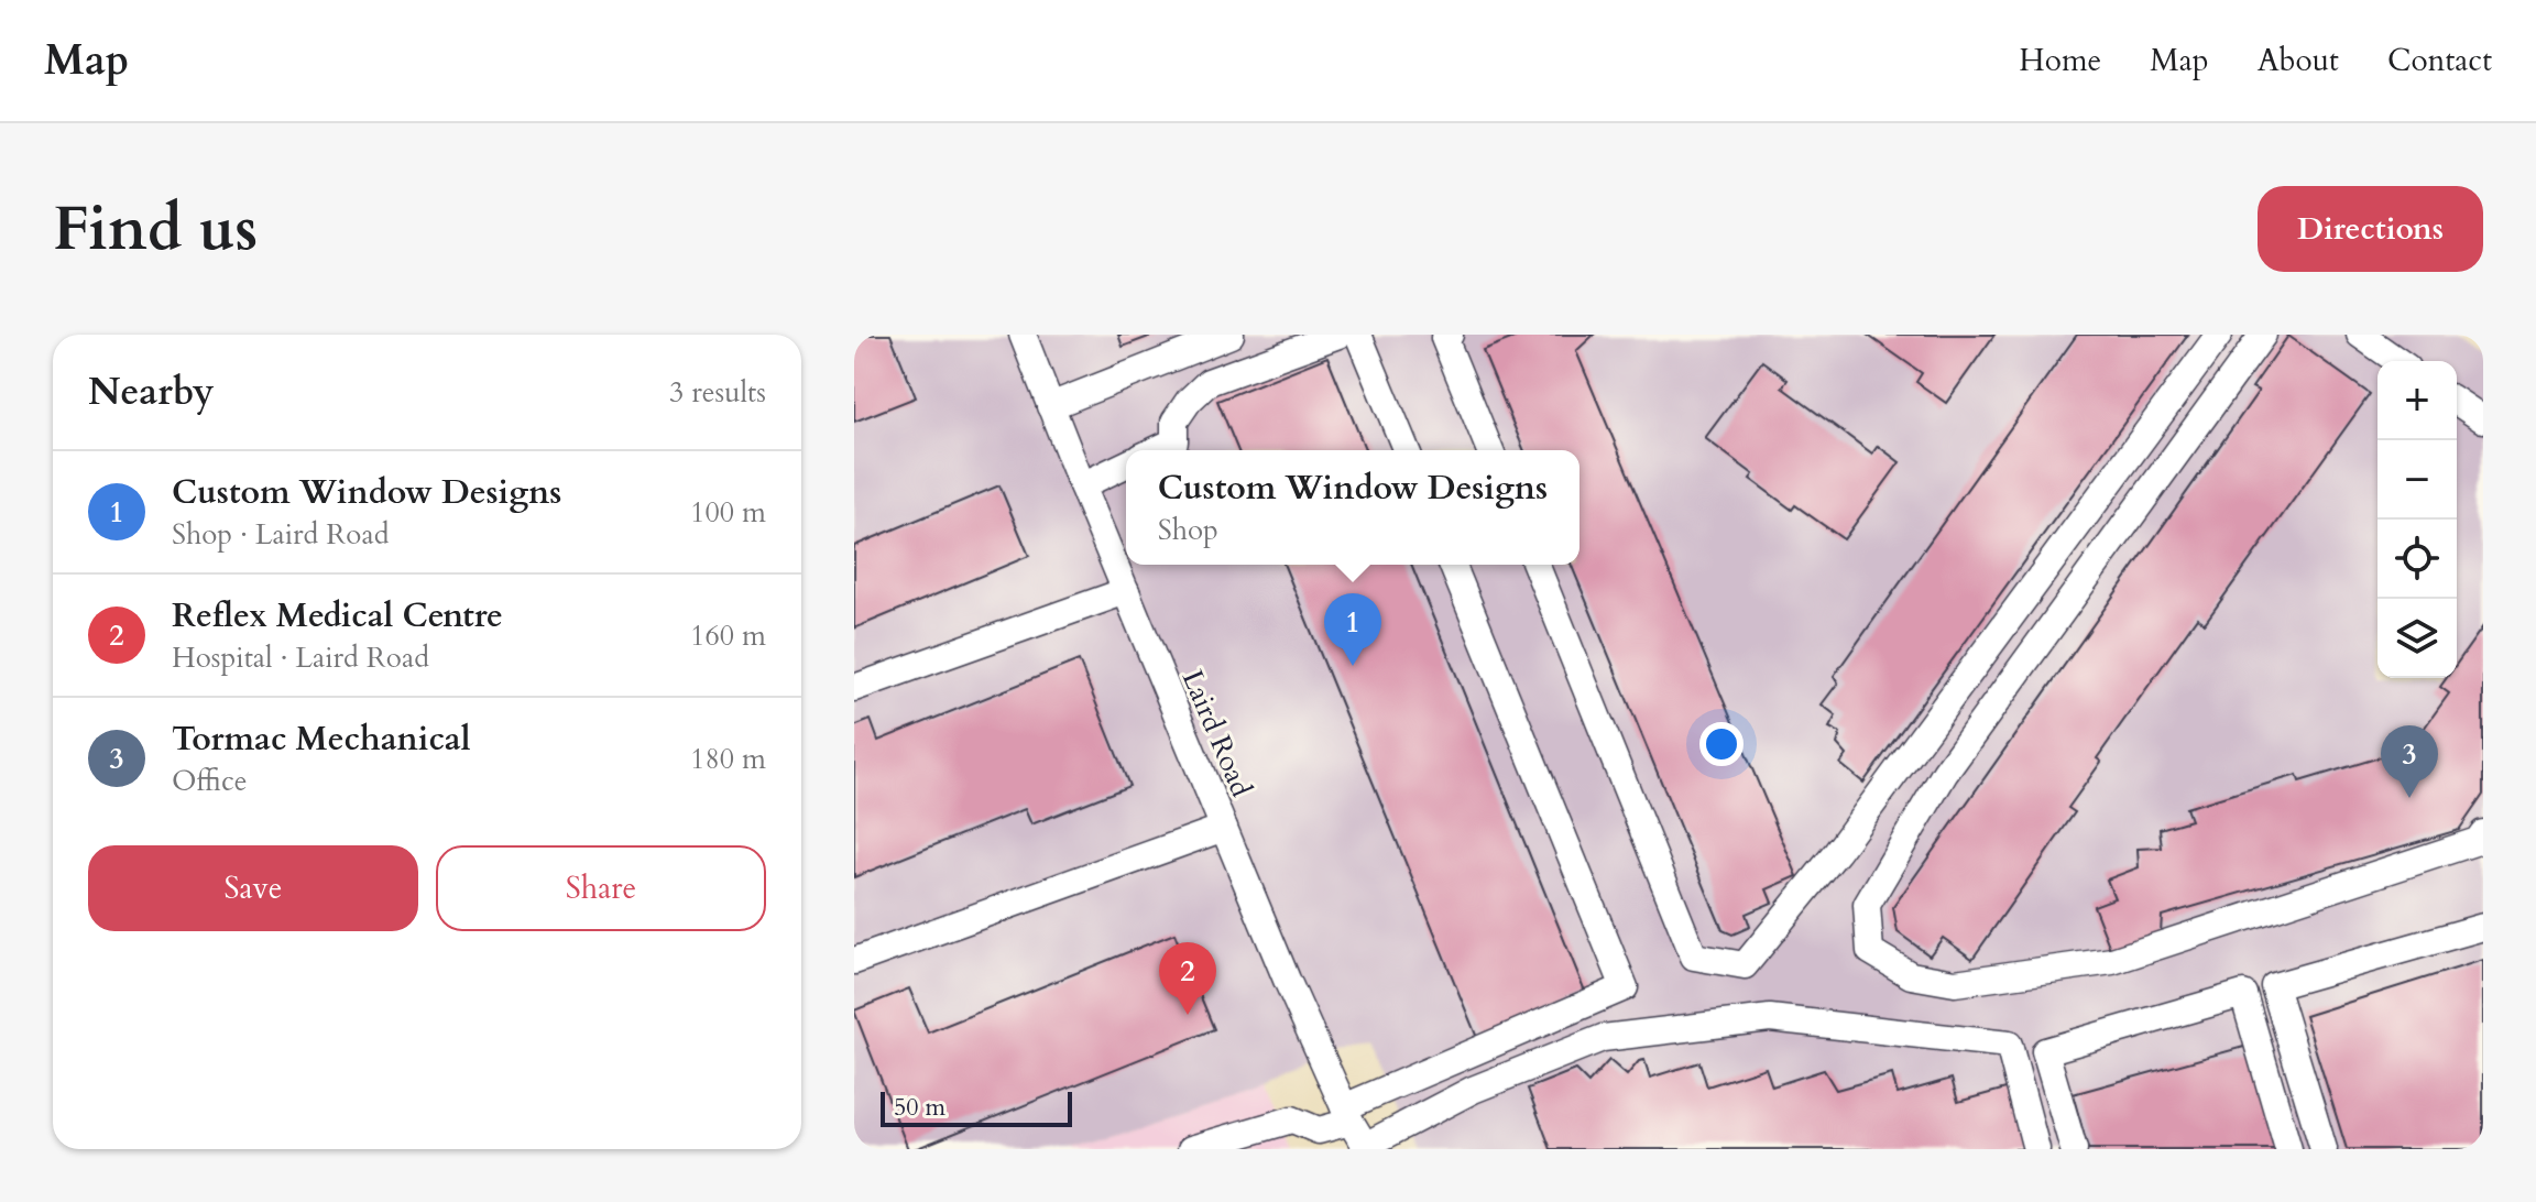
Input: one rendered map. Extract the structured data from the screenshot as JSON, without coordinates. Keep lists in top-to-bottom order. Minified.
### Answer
{"streets":{"street":["Laird Road"]},"scale_bar":"50 m","page":{"header":"Map","nav":["Home","Map","About","Contact"],"buttons":["Directions",["Save","Share"]],"title":"Find us","heading":["Nearby","3 results"],"map_buttons":["+","−"],"list":[{"mark":"1","name":"Custom Window Designs","note":"Shop · Laird Road","value":"100 m"},{"mark":"2","name":"Reflex Medical Centre","note":"Hospital · Laird Road","value":"160 m"},{"mark":"3","name":"Tormac Mechanical","note":"Office","value":"180 m"}],"popup":["Custom Window Designs","Shop"],"pins":["1","3","2"],"scale":"50 m"}}
